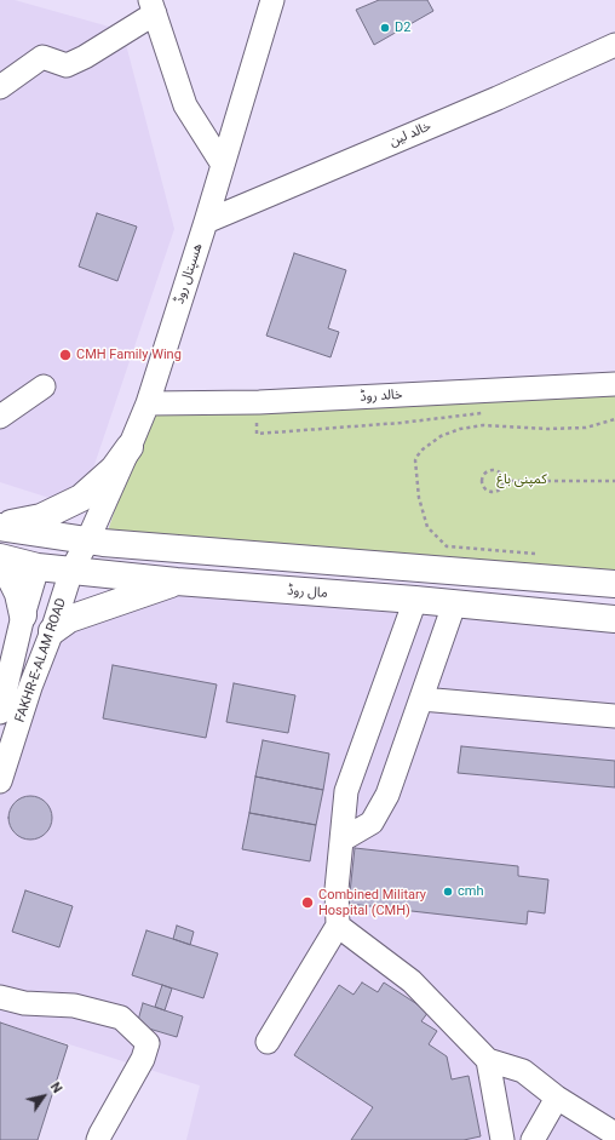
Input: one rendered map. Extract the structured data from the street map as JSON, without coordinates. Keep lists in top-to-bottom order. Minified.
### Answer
{"streets":{"main road":["مال روڈ"],"street":["خالد لین","ھسپتال روڈ","خالد روڈ","FAKHR-E-ALAM ROAD"]},"crossings":[["خالد لین","ھسپتال روڈ"],["ھسپتال روڈ","خالد روڈ"],["ھسپتال روڈ","FAKHR-E-ALAM ROAD"],["مال روڈ","FAKHR-E-ALAM ROAD"]],"parks":["کمپنی باغ"],"places":["D2","CMH Family Wing","cmh","Combined Military Hospital (CMH)"],"north":"top right"}
